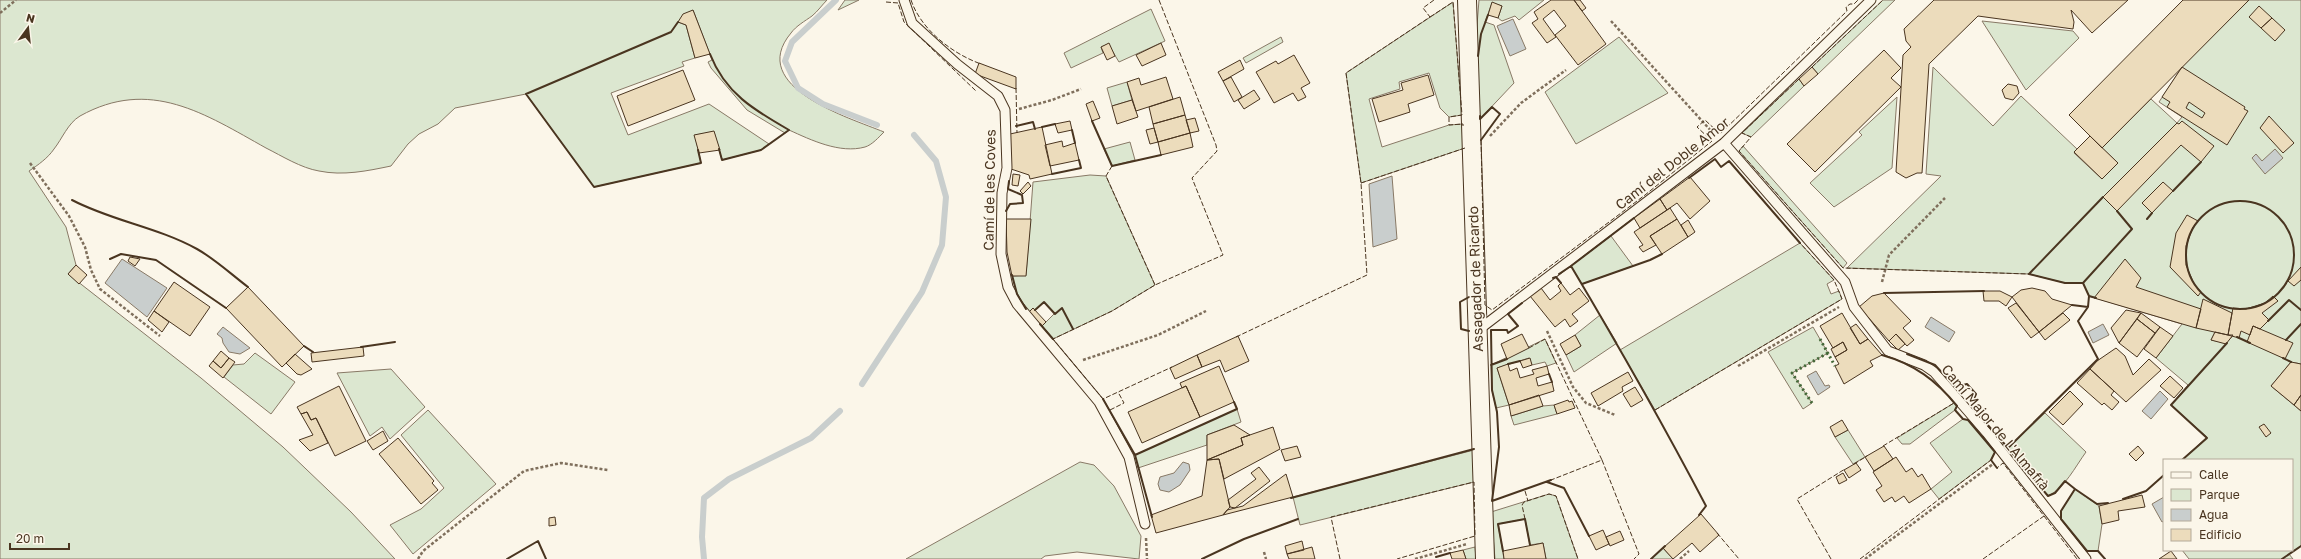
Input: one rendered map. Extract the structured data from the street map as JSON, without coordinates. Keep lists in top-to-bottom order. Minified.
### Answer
{"streets":{"street":["Assagador de Ricardo"],"lane":["Camí del Doble Amor","Camí de les Coves","Camí Major de L'Almafrà"]},"crossings":[["Camí del Doble Amor","Assagador de Ricardo"],["Camí del Doble Amor","Camí Major de L'Almafrà"]],"legend":["Calle","Parque","Agua","Edificio"],"scale_bar":"20 m","north":"top"}
